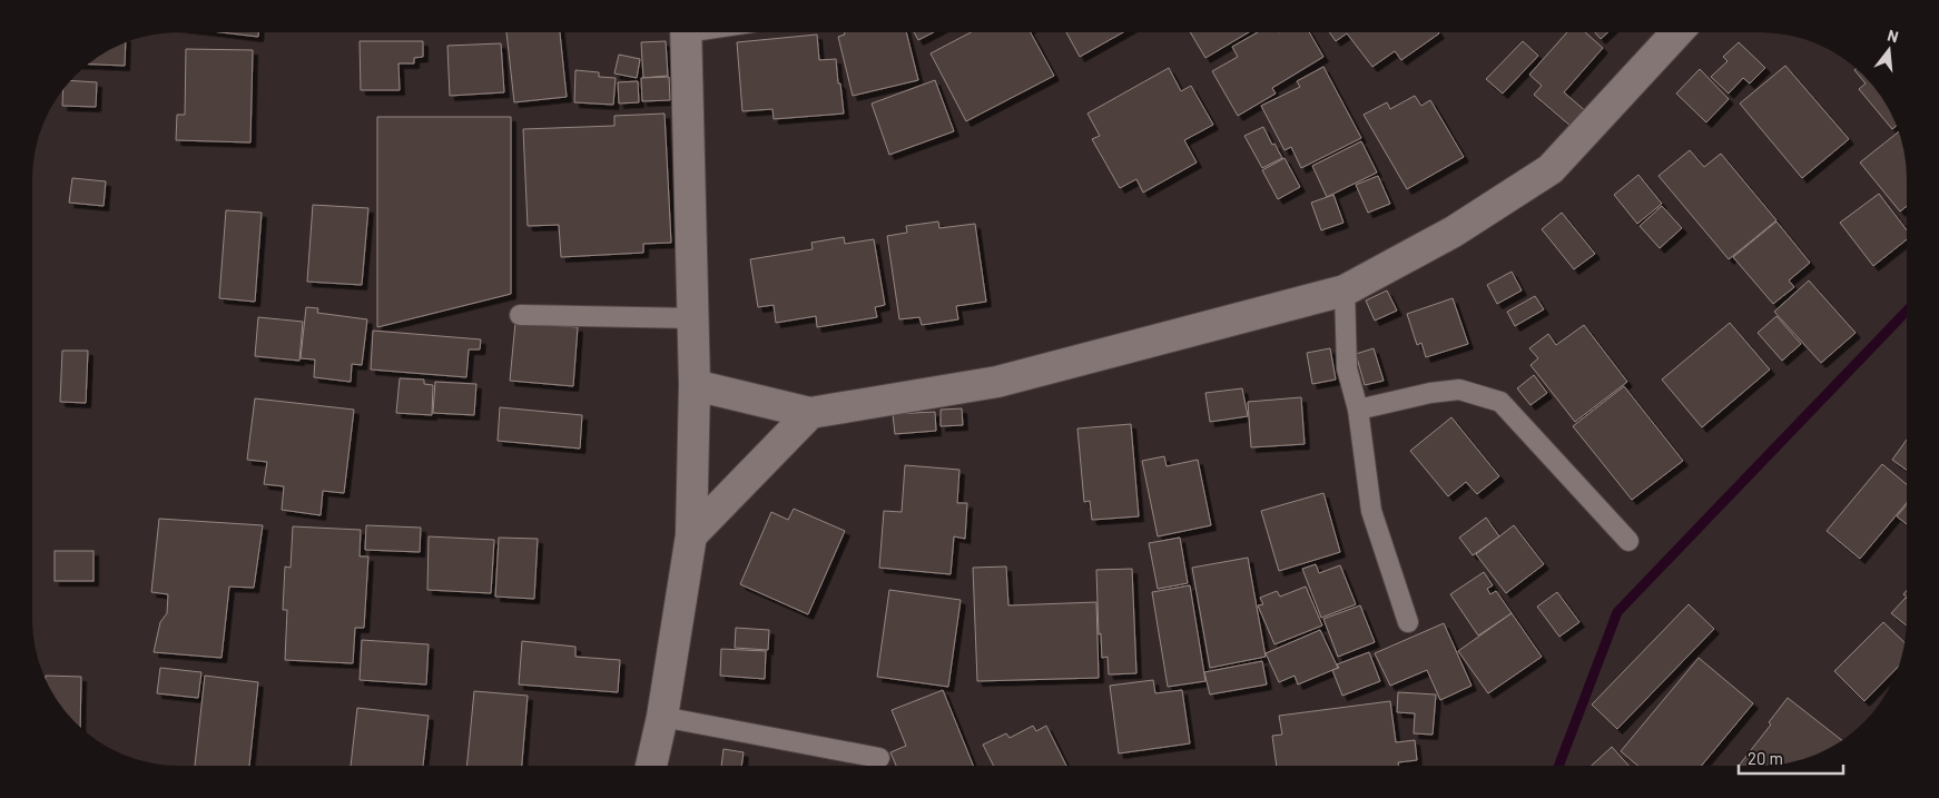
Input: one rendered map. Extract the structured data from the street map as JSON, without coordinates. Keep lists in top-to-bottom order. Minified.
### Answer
{"scale_bar":"20 m","north":"top"}
